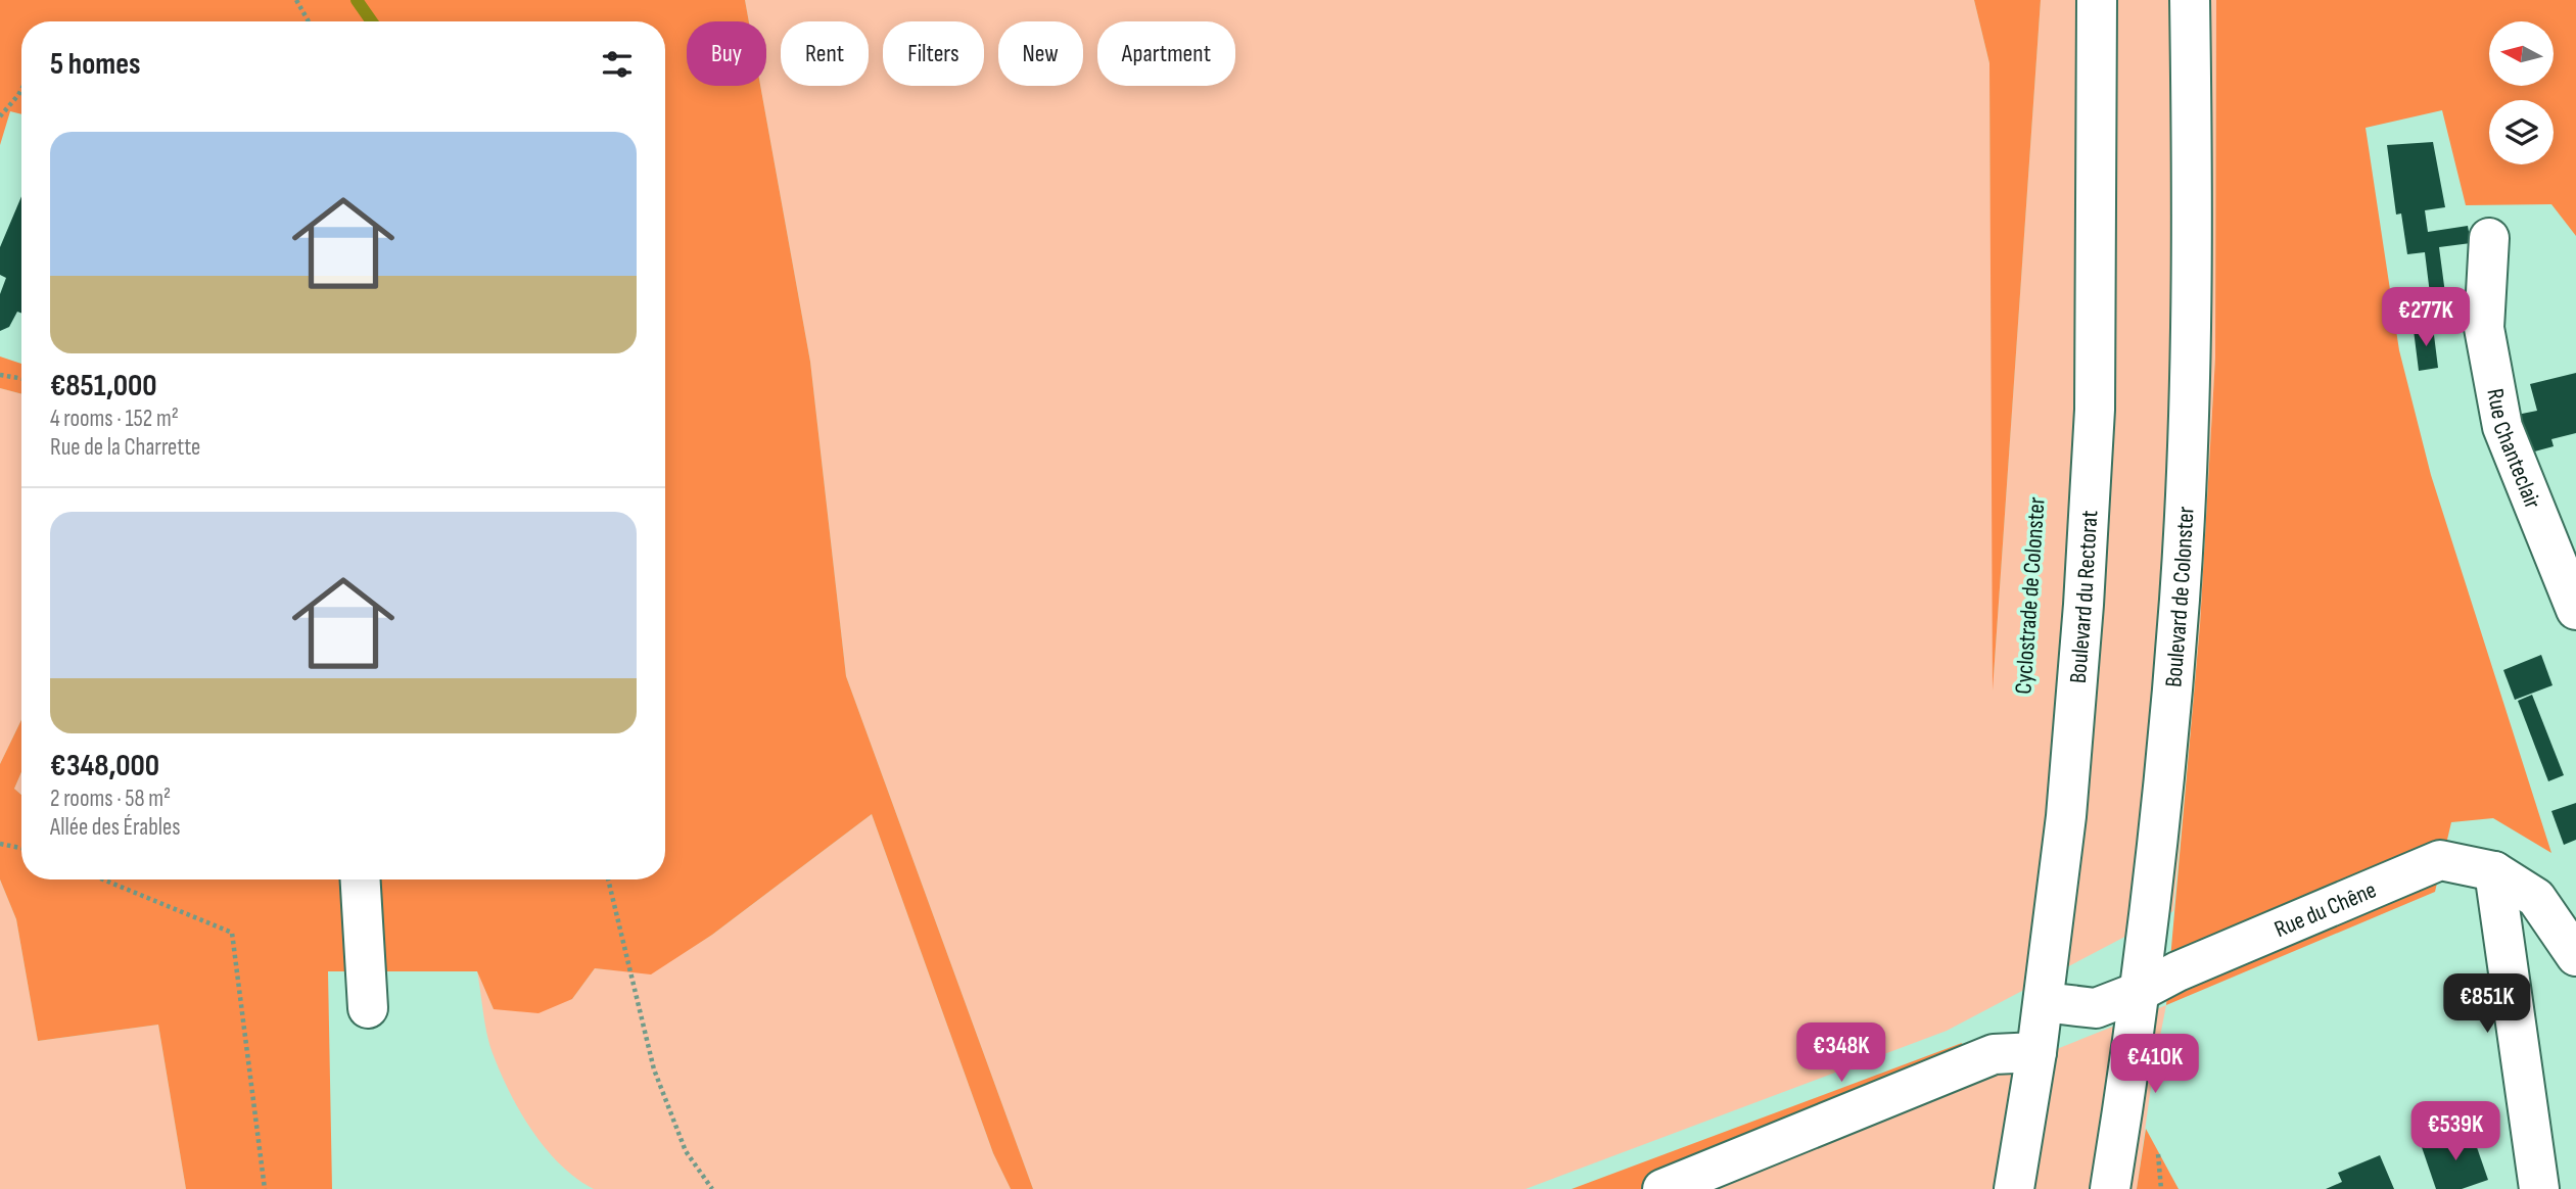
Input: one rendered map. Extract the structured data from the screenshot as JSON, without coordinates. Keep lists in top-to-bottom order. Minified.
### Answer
{"streets":{"street":["Rue Chanteclair","Boulevard du Rectorat","Boulevard de Colonster","Rue du Chêne"]},"crossings":[["Boulevard du Rectorat","Rue du Chêne"],["Boulevard de Colonster","Rue du Chêne"]],"north":"left","page":{"chip":["Buy","Rent","Filters","New","Apartment"],"heading":"5 homes","list":[{"name":"€851,000","note":"4 rooms · 152 m² · Rue de la Charrette"},{"name":"€348,000","note":"2 rooms · 58 m² · Allée des Érables"}],"price":["€277K","€851K","€348K","€410K","€539K"]}}
